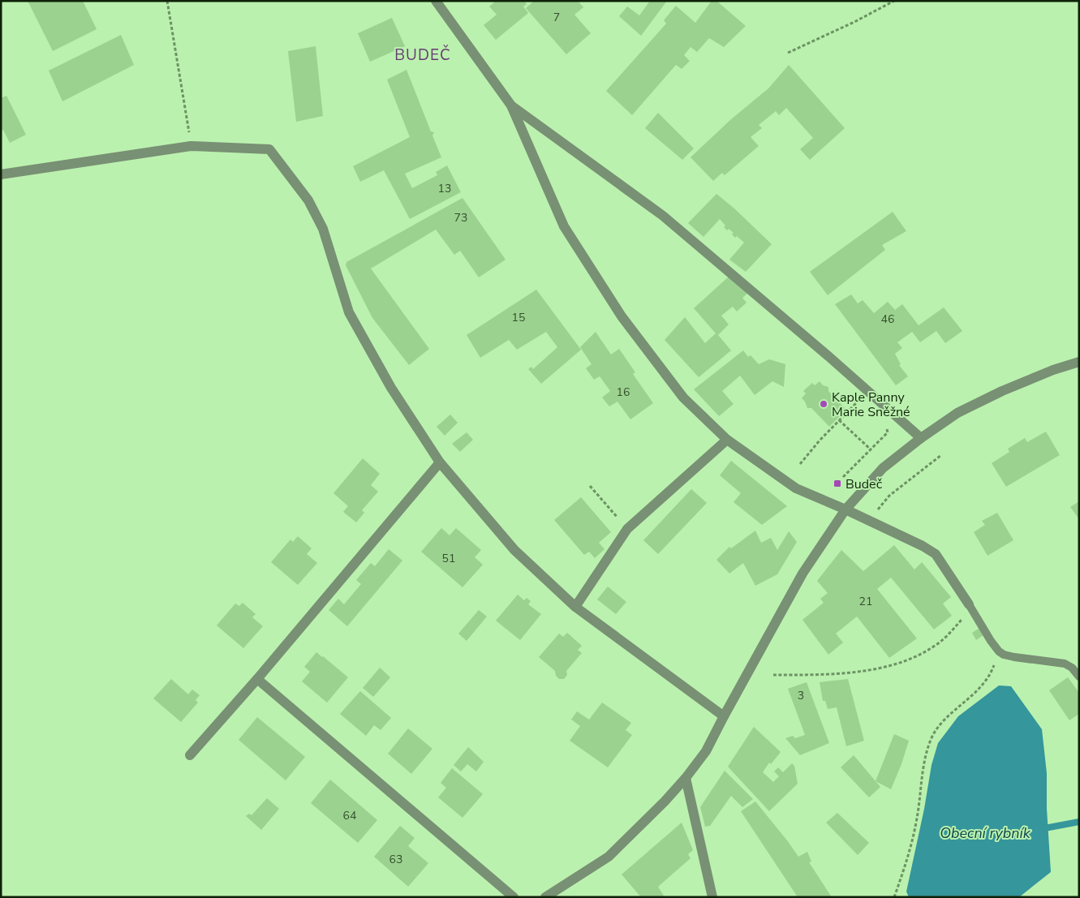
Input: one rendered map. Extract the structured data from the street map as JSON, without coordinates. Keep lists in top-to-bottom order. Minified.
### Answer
{"districts":["BUDEČ"],"water":["Obecní rybník"],"places":{"other":["Kaple Panny Marie Sněžné"],"transit":["Budeč"]},"house_numbers":["7","13","73","15","46","16","51","21","3","64","63"]}
